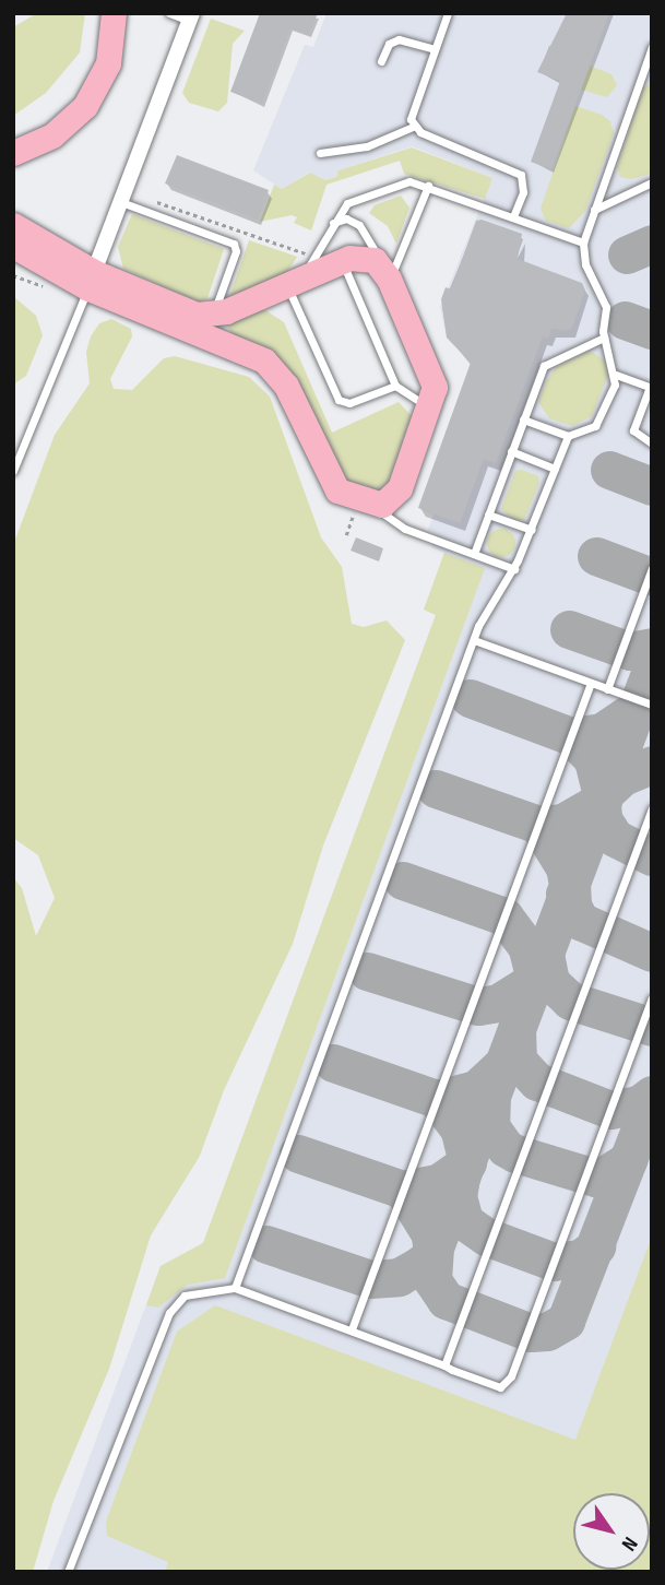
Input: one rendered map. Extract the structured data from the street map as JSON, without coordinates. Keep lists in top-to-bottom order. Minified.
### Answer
{"north":"bottom right"}
